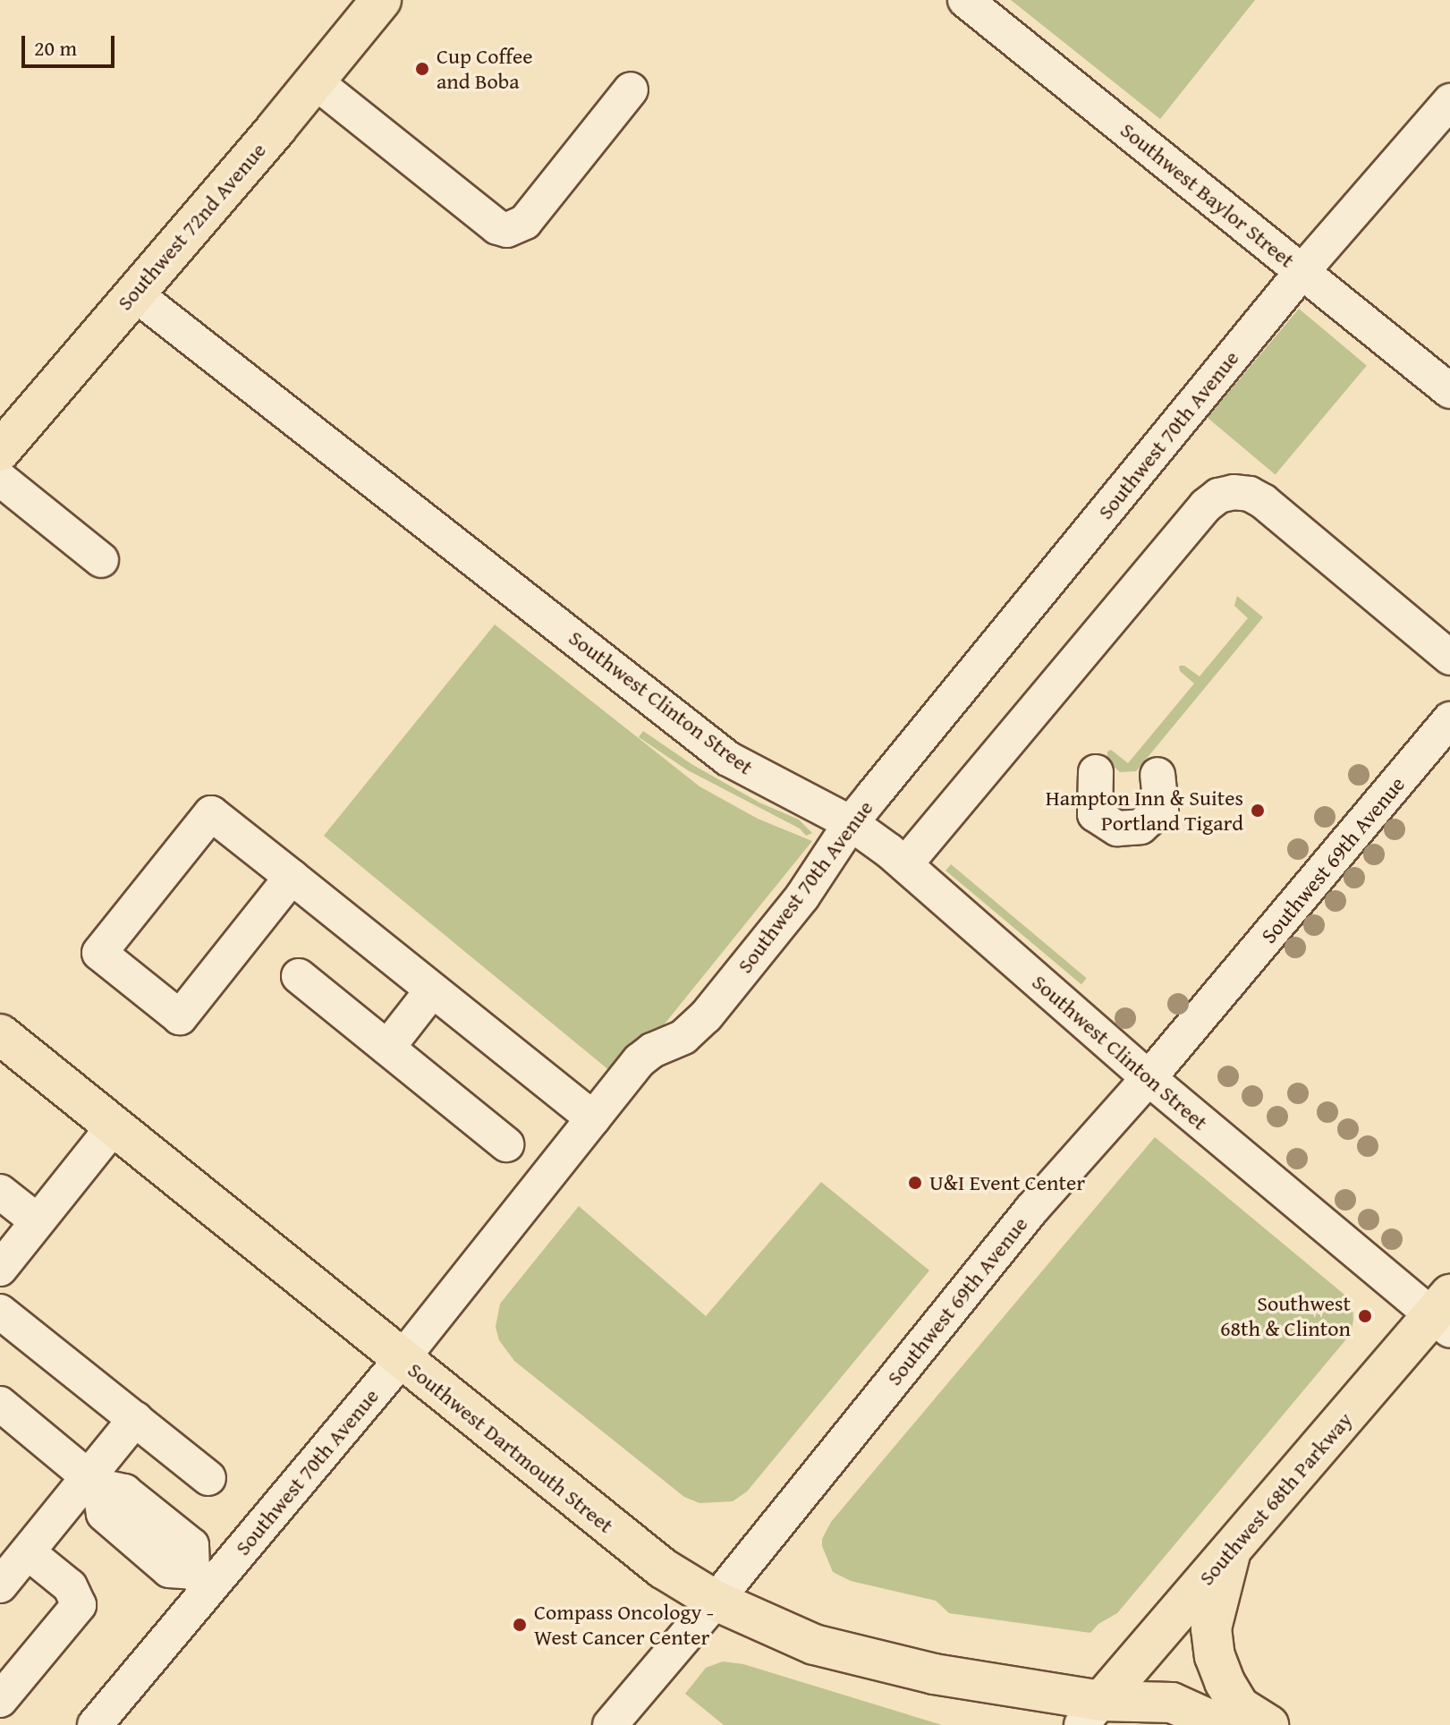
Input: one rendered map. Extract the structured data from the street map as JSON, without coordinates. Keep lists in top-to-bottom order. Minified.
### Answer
{"streets":{"main road":["Southwest 72nd Avenue","Southwest Dartmouth Street","Southwest 68th Parkway"],"street":["Southwest Baylor Street","Southwest 70th Avenue","Southwest Clinton Street","Southwest 69th Avenue"]},"crossings":[["Southwest Baylor Street","Southwest 70th Avenue"],["Southwest 72nd Avenue","Southwest Clinton Street"],["Southwest 70th Avenue","Southwest Clinton Street"],["Southwest 70th Avenue","Southwest Dartmouth Street"],["Southwest Clinton Street","Southwest 69th Avenue"],["Southwest Clinton Street","Southwest 68th Parkway"],["Southwest 69th Avenue","Southwest Dartmouth Street"],["Southwest Dartmouth Street","Southwest 68th Parkway"]],"places":["Cup Coffee and Boba","Hampton Inn & Suites Portland Tigard","U&I Event Center","Southwest 68th & Clinton","Compass Oncology - West Cancer Center"],"scale_bar":"20 m"}
